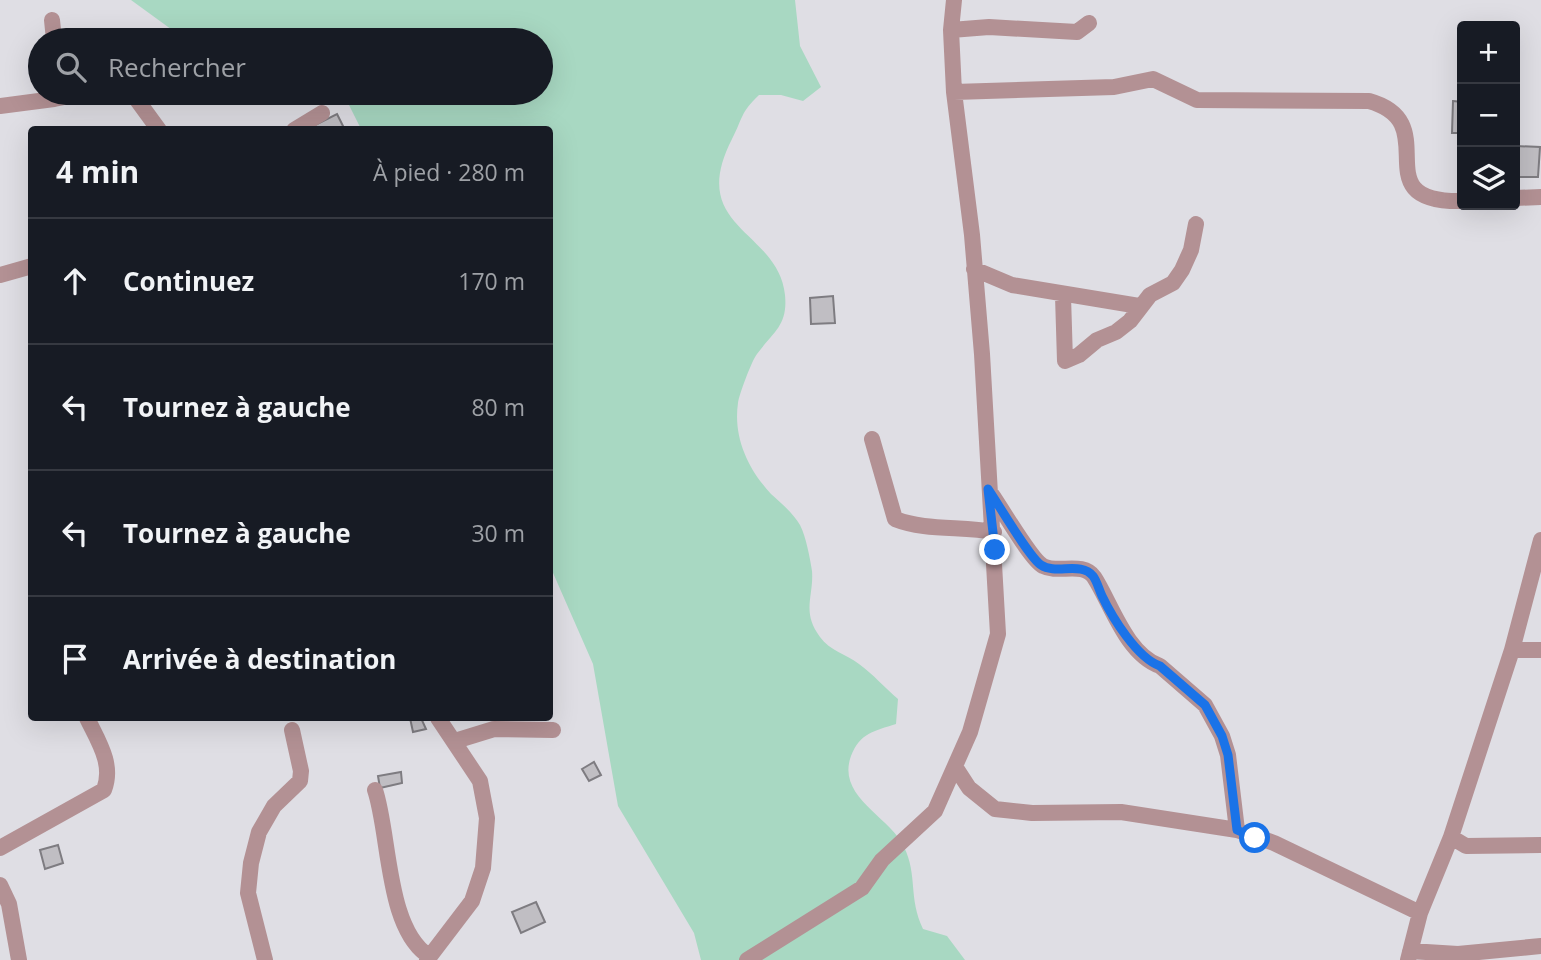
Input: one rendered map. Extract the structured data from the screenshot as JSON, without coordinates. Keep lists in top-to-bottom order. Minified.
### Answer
{"page":{"map_buttons":["+","−"],"search":"Rechercher","heading":["4 min","À pied · 280 m"],"list":[["Continuez","170 m"],["Tournez à gauche","80 m"],["Tournez à gauche","30 m"],"Arrivée à destination"]}}
